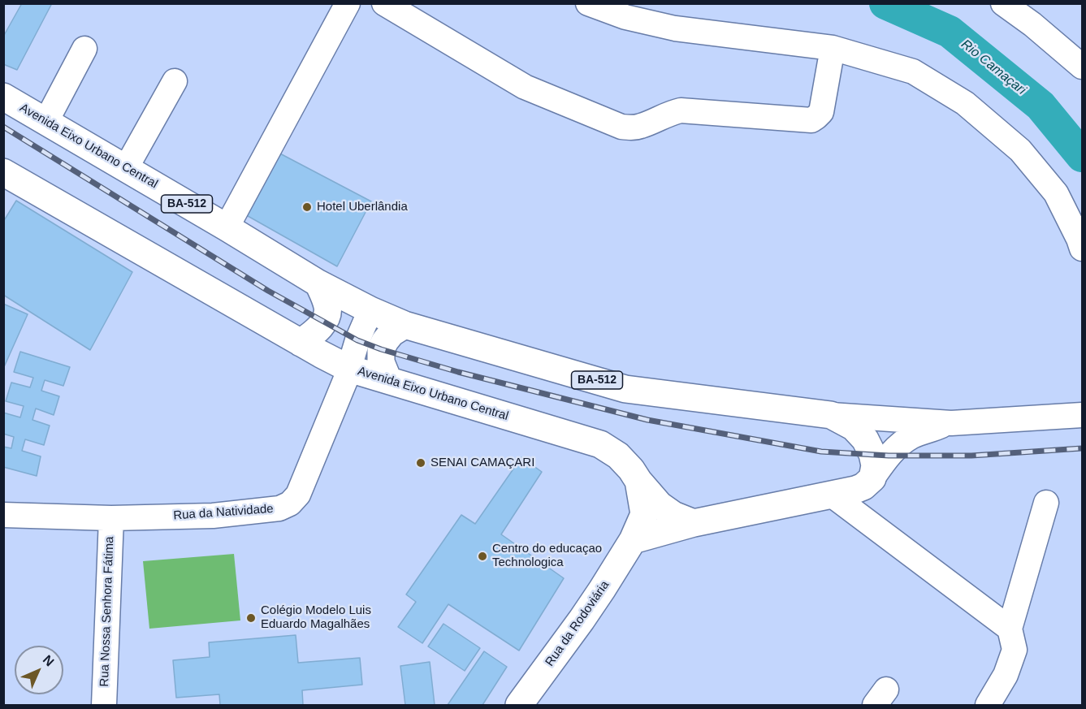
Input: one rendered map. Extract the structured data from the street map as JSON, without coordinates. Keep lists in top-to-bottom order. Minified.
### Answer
{"streets":{"main road":["Avenida Eixo Urbano Central","BA-512","Rua da Rodoviária"],"street":["Rua da Natividade","Rua Nossa Senhora Fátima"]},"crossings":[["Avenida Eixo Urbano Central","Rua da Natividade"],["Avenida Eixo Urbano Central","Rua da Rodoviária"],["Rua da Natividade","Rua Nossa Senhora Fátima"]],"water":["Rio Camaçari"],"places":["Hotel Uberlândia","SENAI CAMAÇARI","Centro do educaçao Technologica","Colégio Modelo Luis Eduardo Magalhães"],"north":"top right"}
